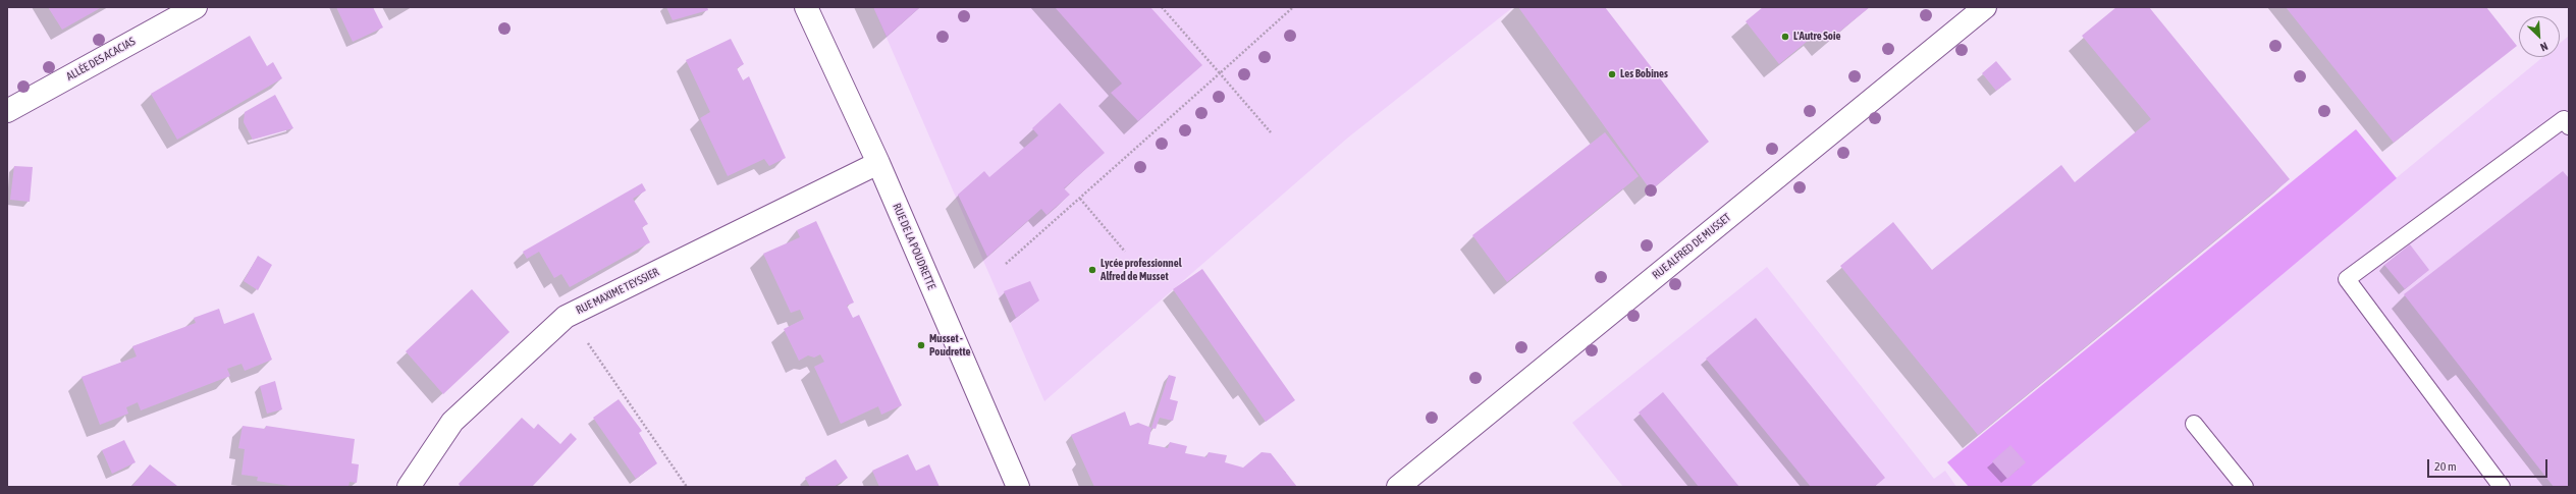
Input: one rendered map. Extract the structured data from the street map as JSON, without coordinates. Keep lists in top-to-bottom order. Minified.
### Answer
{"streets":{"street":["ALLÉE DES ACACIAS","RUE DE LA POUDRETTE","RUE ALFRED DE MUSSET","RUE MAXIME TEYSSIER"]},"crossings":[["RUE DE LA POUDRETTE","RUE MAXIME TEYSSIER"]],"places":["L'Autre Soie","Les Bobines","Lycée professionnel Alfred de Musset","Musset - Poudrette"],"scale_bar":"20 m","north":"bottom right"}
